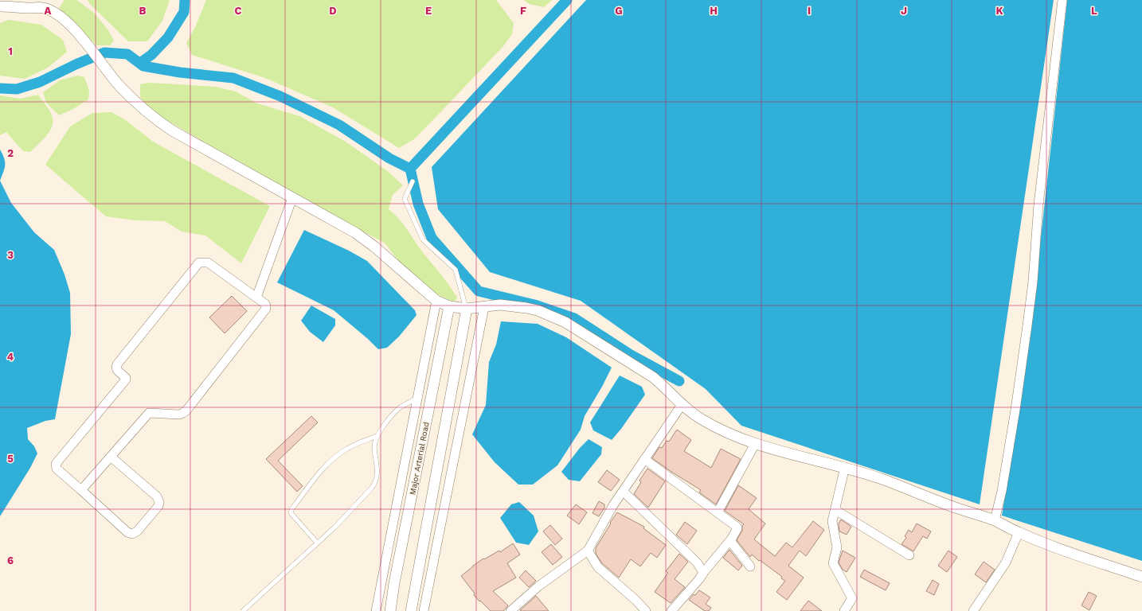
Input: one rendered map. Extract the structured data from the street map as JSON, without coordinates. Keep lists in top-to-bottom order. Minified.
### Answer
{"streets":{"street":["Major Arterial Road"]},"grid":{"columns":["A","B","C","D","E","F","G","H","I","J","K","L"],"rows":["1","2","3","4","5","6"]}}
